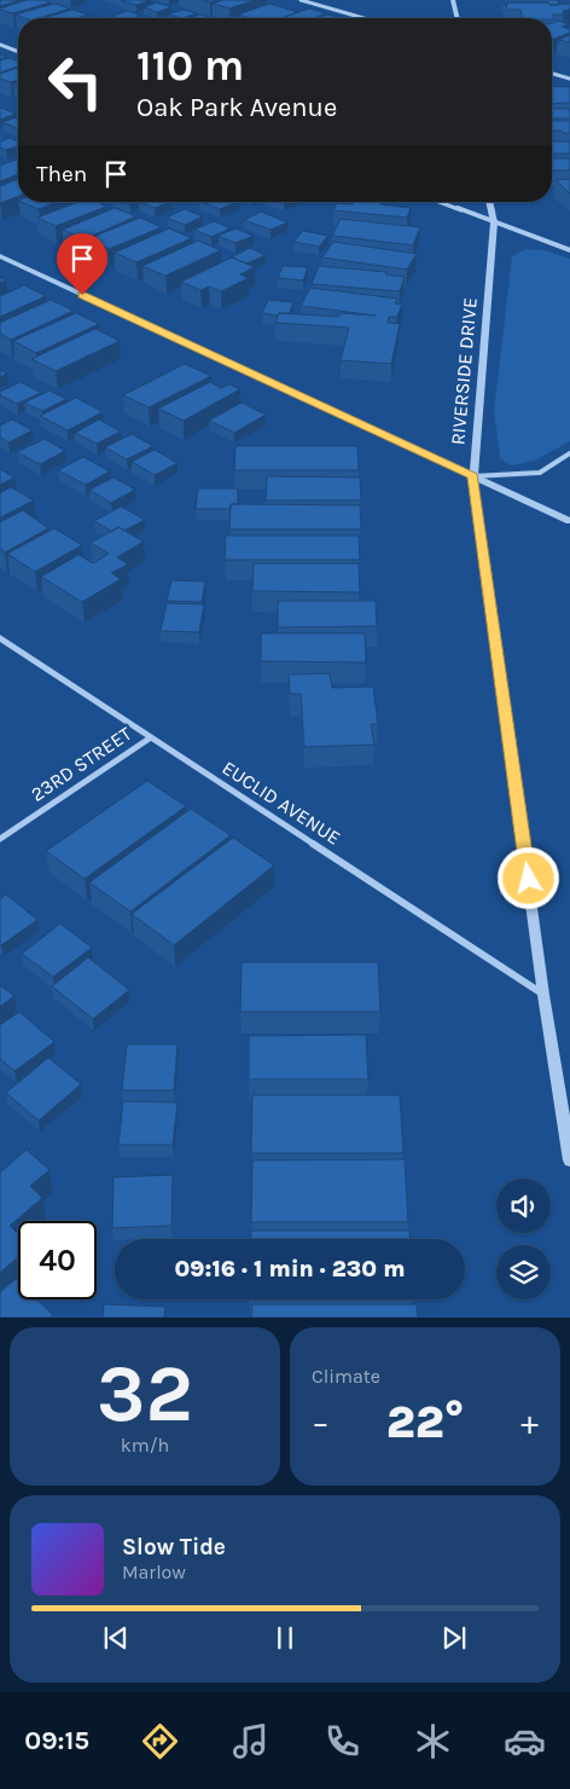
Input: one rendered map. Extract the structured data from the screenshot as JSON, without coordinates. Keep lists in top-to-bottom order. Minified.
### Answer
{"streets":{"street":["RIVERSIDE DRIVE","23RD STREET","EUCLID AVENUE"]},"crossings":[["RIVERSIDE DRIVE","EUCLID AVENUE"],["23RD STREET","EUCLID AVENUE"]],"page":{"turn":["110 m","Oak Park Avenue"],"then":"Then","limit":"40","trip":"09:16 · 1 min · 230 m","tile":[["32","km/h"],"Climate"],"heat":["−","22°","+"],"song":["Slow Tide","Marlow"],"tabs":"09:15"}}
